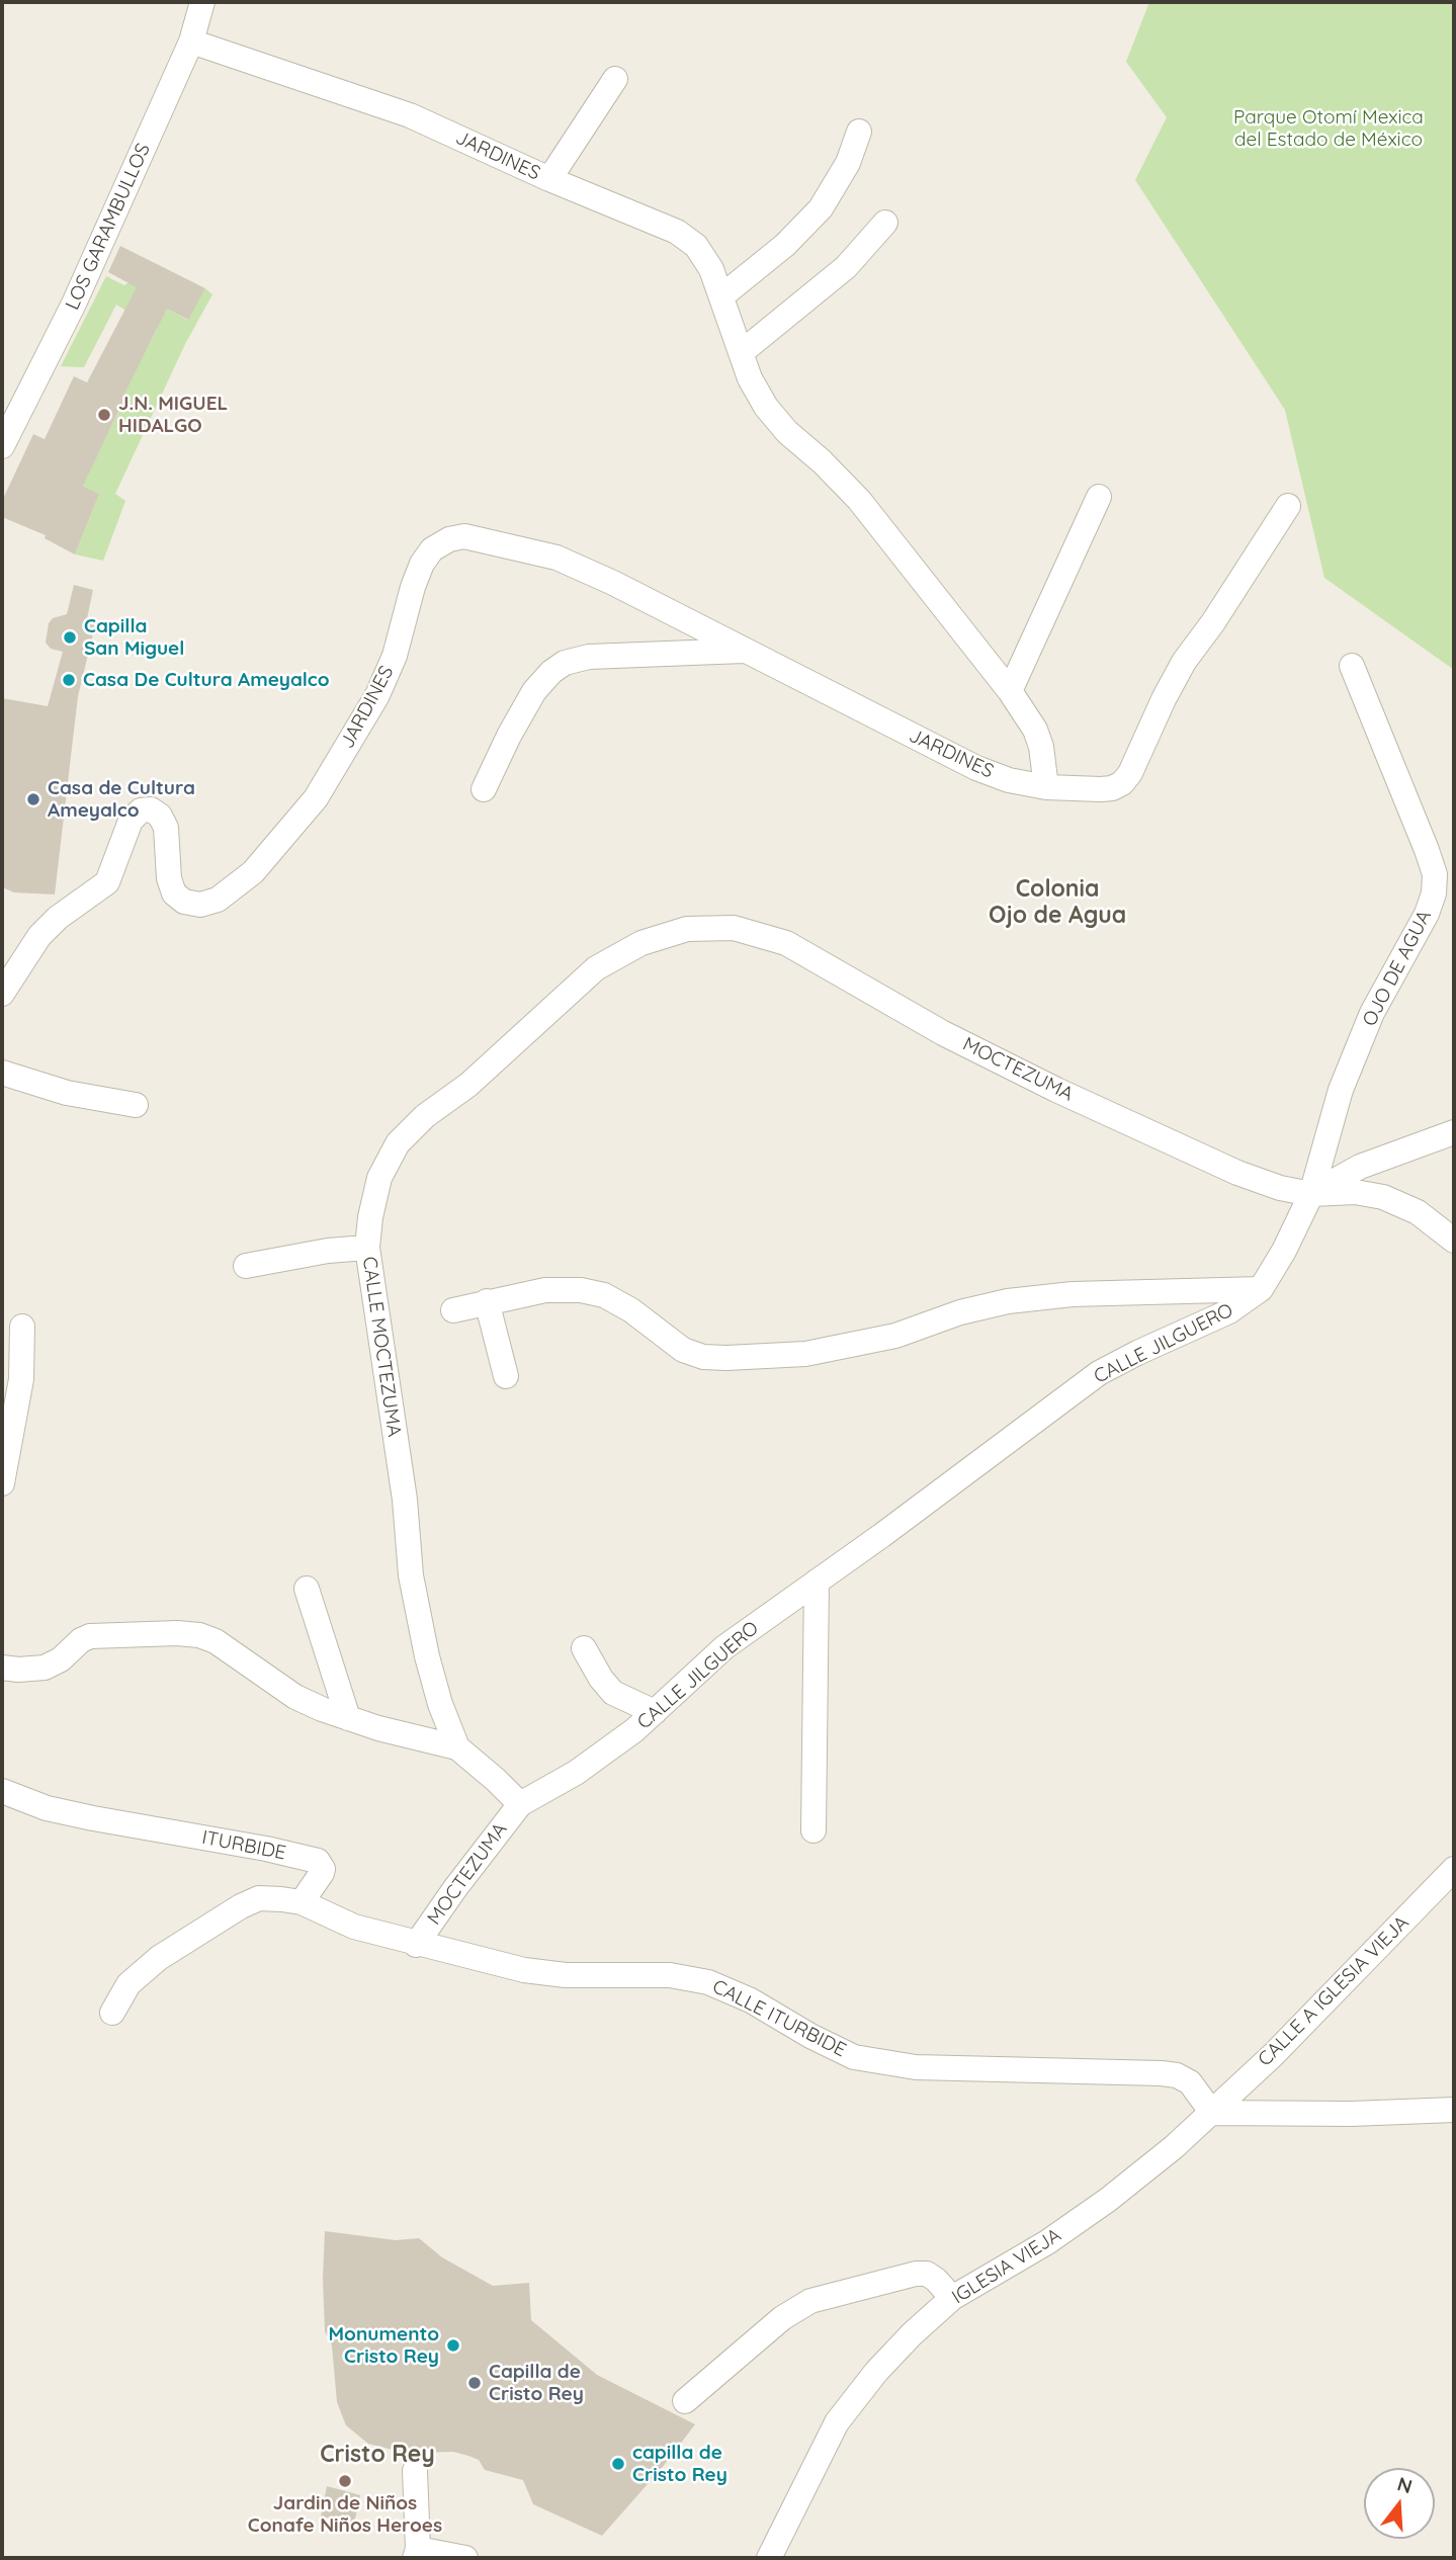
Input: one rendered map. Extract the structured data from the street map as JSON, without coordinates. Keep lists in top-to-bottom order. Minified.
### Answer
{"streets":{"street":["JARDINES","LOS GARAMBULLOS","OJO DE AGUA","MOCTEZUMA","CALLE JILGUERO","CALLE MOCTEZUMA","ITURBIDE","CALLE A IGLESIA VIEJA","CALLE ITURBIDE","IGLESIA VIEJA"]},"crossings":[["JARDINES","LOS GARAMBULLOS"],["OJO DE AGUA","MOCTEZUMA"],["OJO DE AGUA","CALLE JILGUERO"],["MOCTEZUMA","CALLE JILGUERO"],["MOCTEZUMA","CALLE MOCTEZUMA"],["MOCTEZUMA","CALLE ITURBIDE"],["CALLE A IGLESIA VIEJA","CALLE ITURBIDE"],["CALLE A IGLESIA VIEJA","IGLESIA VIEJA"],["CALLE ITURBIDE","IGLESIA VIEJA"]],"districts":["Colonia Ojo de Agua","Cristo Rey"],"parks":["Parque Otomí Mexica del Estado de México"],"places":["J.N. MIGUEL HIDALGO","Capilla San Miguel","Casa De Cultura Ameyalco","Casa de Cultura Ameyalco","Monumento Cristo Rey","Capilla de Cristo Rey","capilla de Cristo Rey","Jardin de Niños Conafe Niños Heroes"],"north":"top"}
